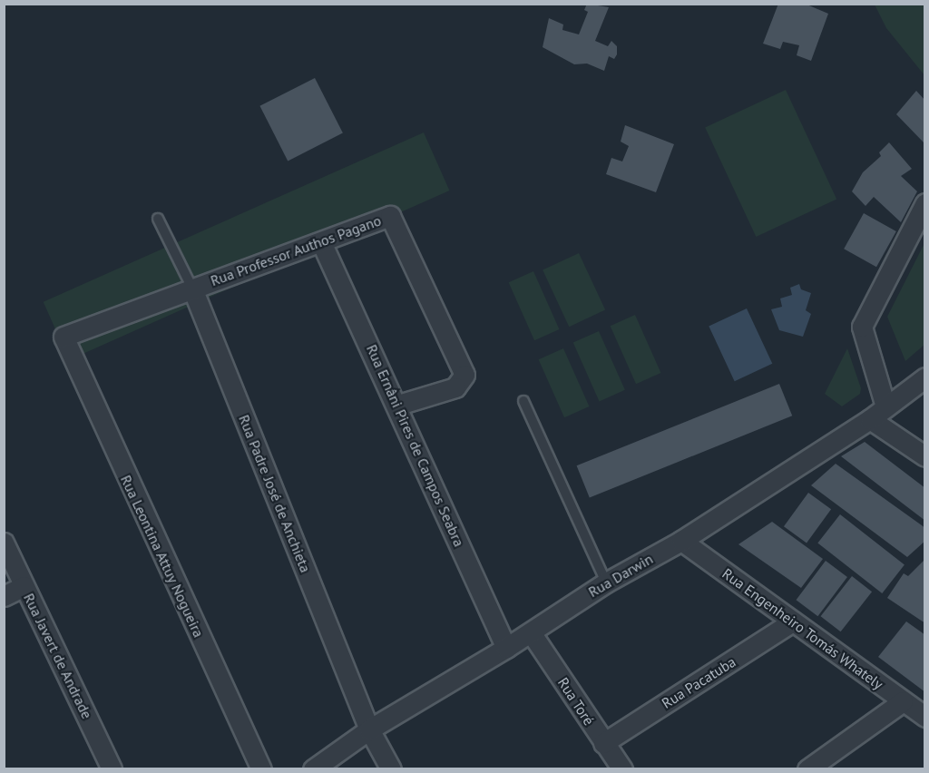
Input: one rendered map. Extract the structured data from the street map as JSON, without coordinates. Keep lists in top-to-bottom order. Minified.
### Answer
{"streets":{"street":["Rua Professor Authos Pagano","Rua Ernâni Pires de Campos Seabra","Rua Padre José de Anchieta","Rua Leontina Attuy Nogueira","Rua Darwin","Rua Engenheiro Tomás Whately","Rua Javert de Andrade","Rua Pacatuba","Rua Toré"]},"crossings":[["Rua Professor Authos Pagano","Rua Ernâni Pires de Campos Seabra"],["Rua Professor Authos Pagano","Rua Padre José de Anchieta"],["Rua Professor Authos Pagano","Rua Leontina Attuy Nogueira"],["Rua Ernâni Pires de Campos Seabra","Rua Darwin"],["Rua Padre José de Anchieta","Rua Darwin"],["Rua Darwin","Rua Engenheiro Tomás Whately"],["Rua Darwin","Rua Toré"],["Rua Engenheiro Tomás Whately","Rua Pacatuba"],["Rua Pacatuba","Rua Toré"]]}
